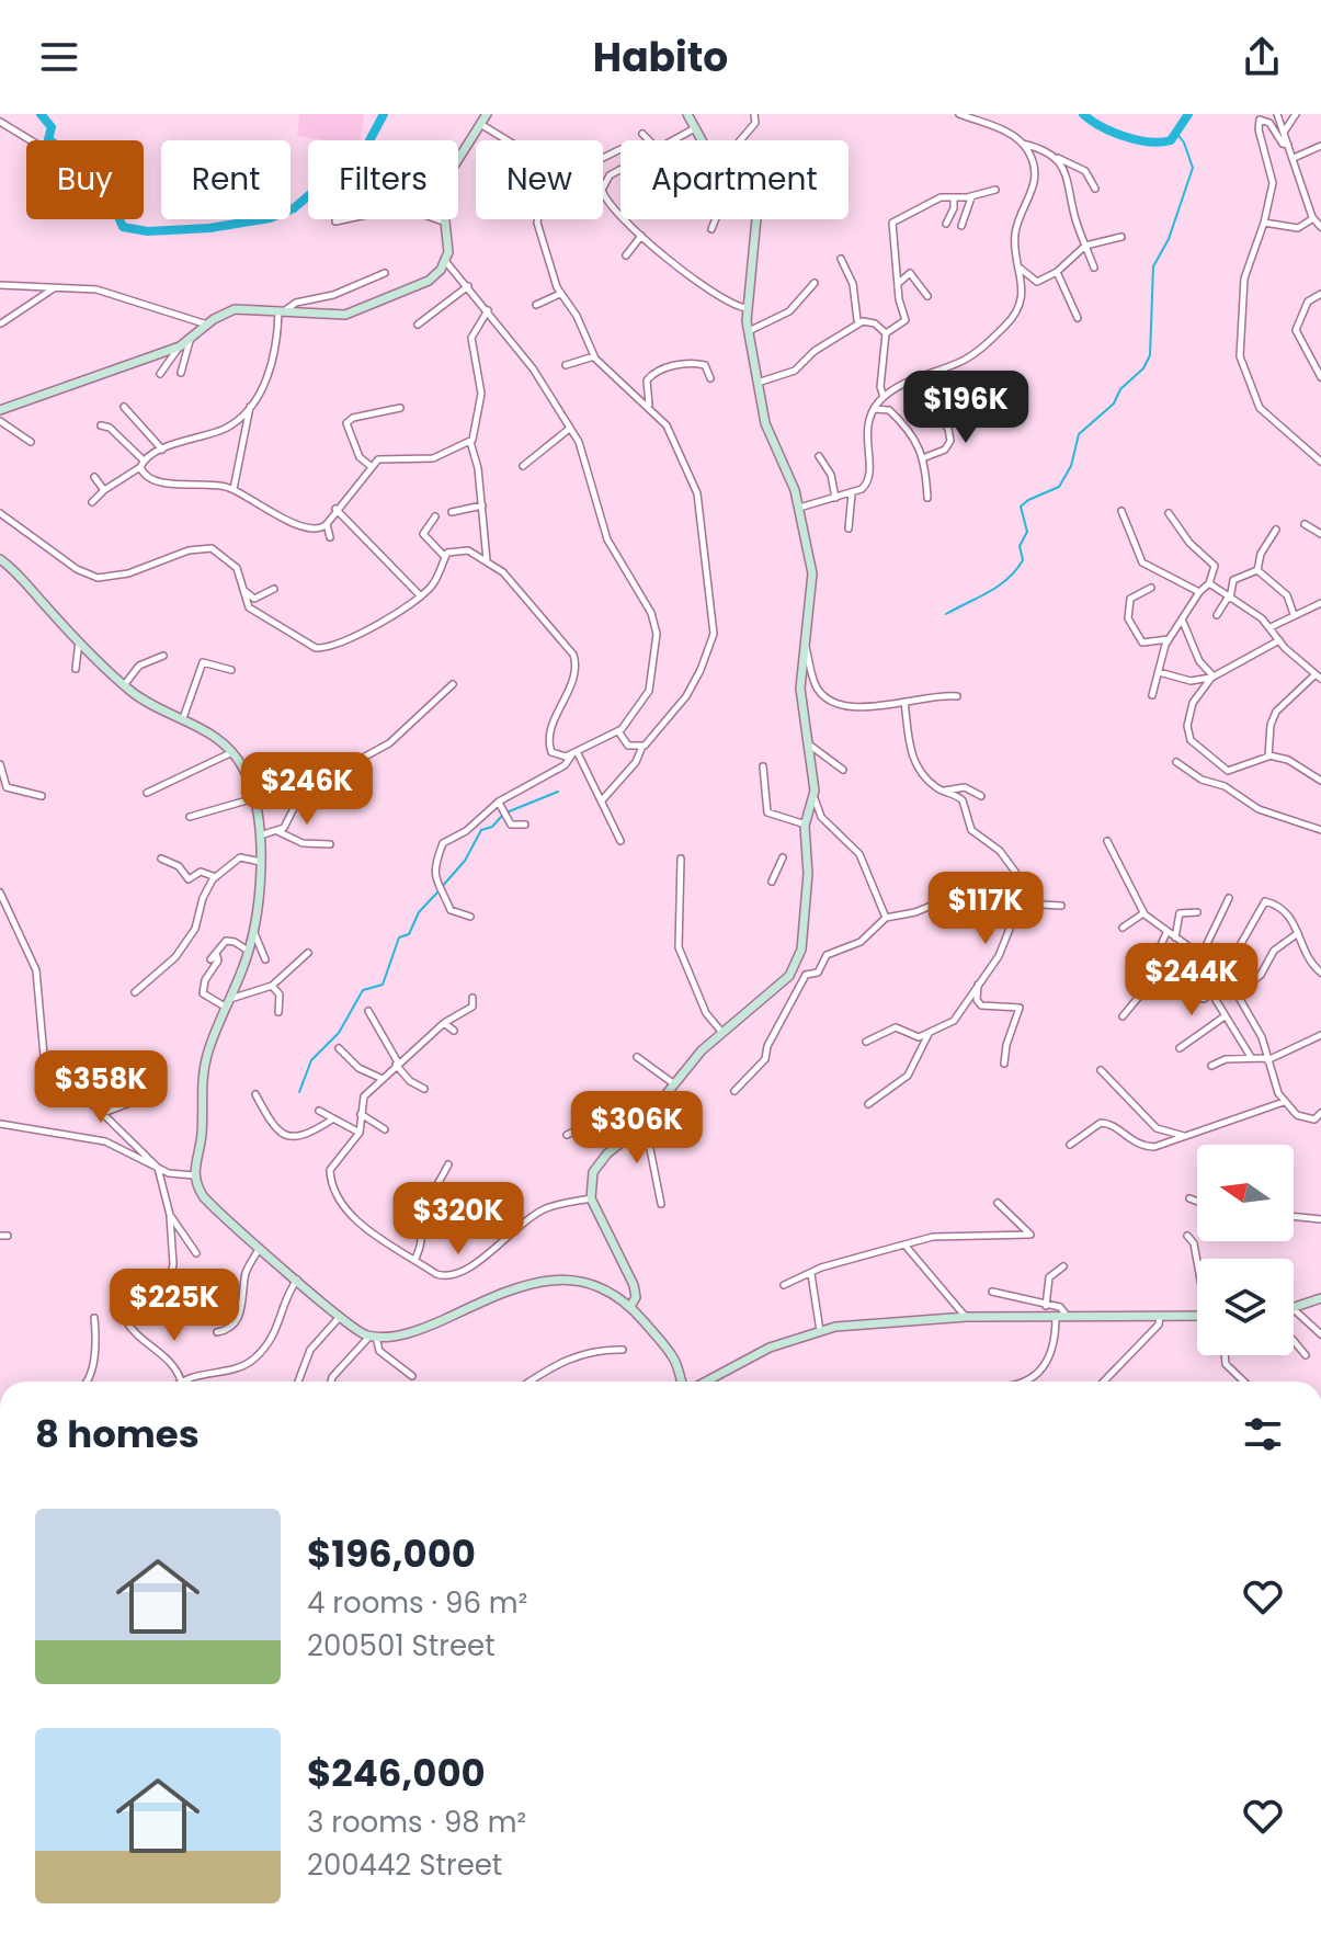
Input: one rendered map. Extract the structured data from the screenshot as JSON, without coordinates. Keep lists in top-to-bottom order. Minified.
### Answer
{"north":"left","page":{"header":"Habito","chip":["Buy","Rent","Filters","New","Apartment"],"price":["$196K","$246K","$117K","$244K","$358K","$306K","$320K","$225K"],"heading":"8 homes","list":[{"name":"$196,000","note":"4 rooms · 96 m² · 200501 Street"},{"name":"$246,000","note":"3 rooms · 98 m² · 200442 Street"}]}}
